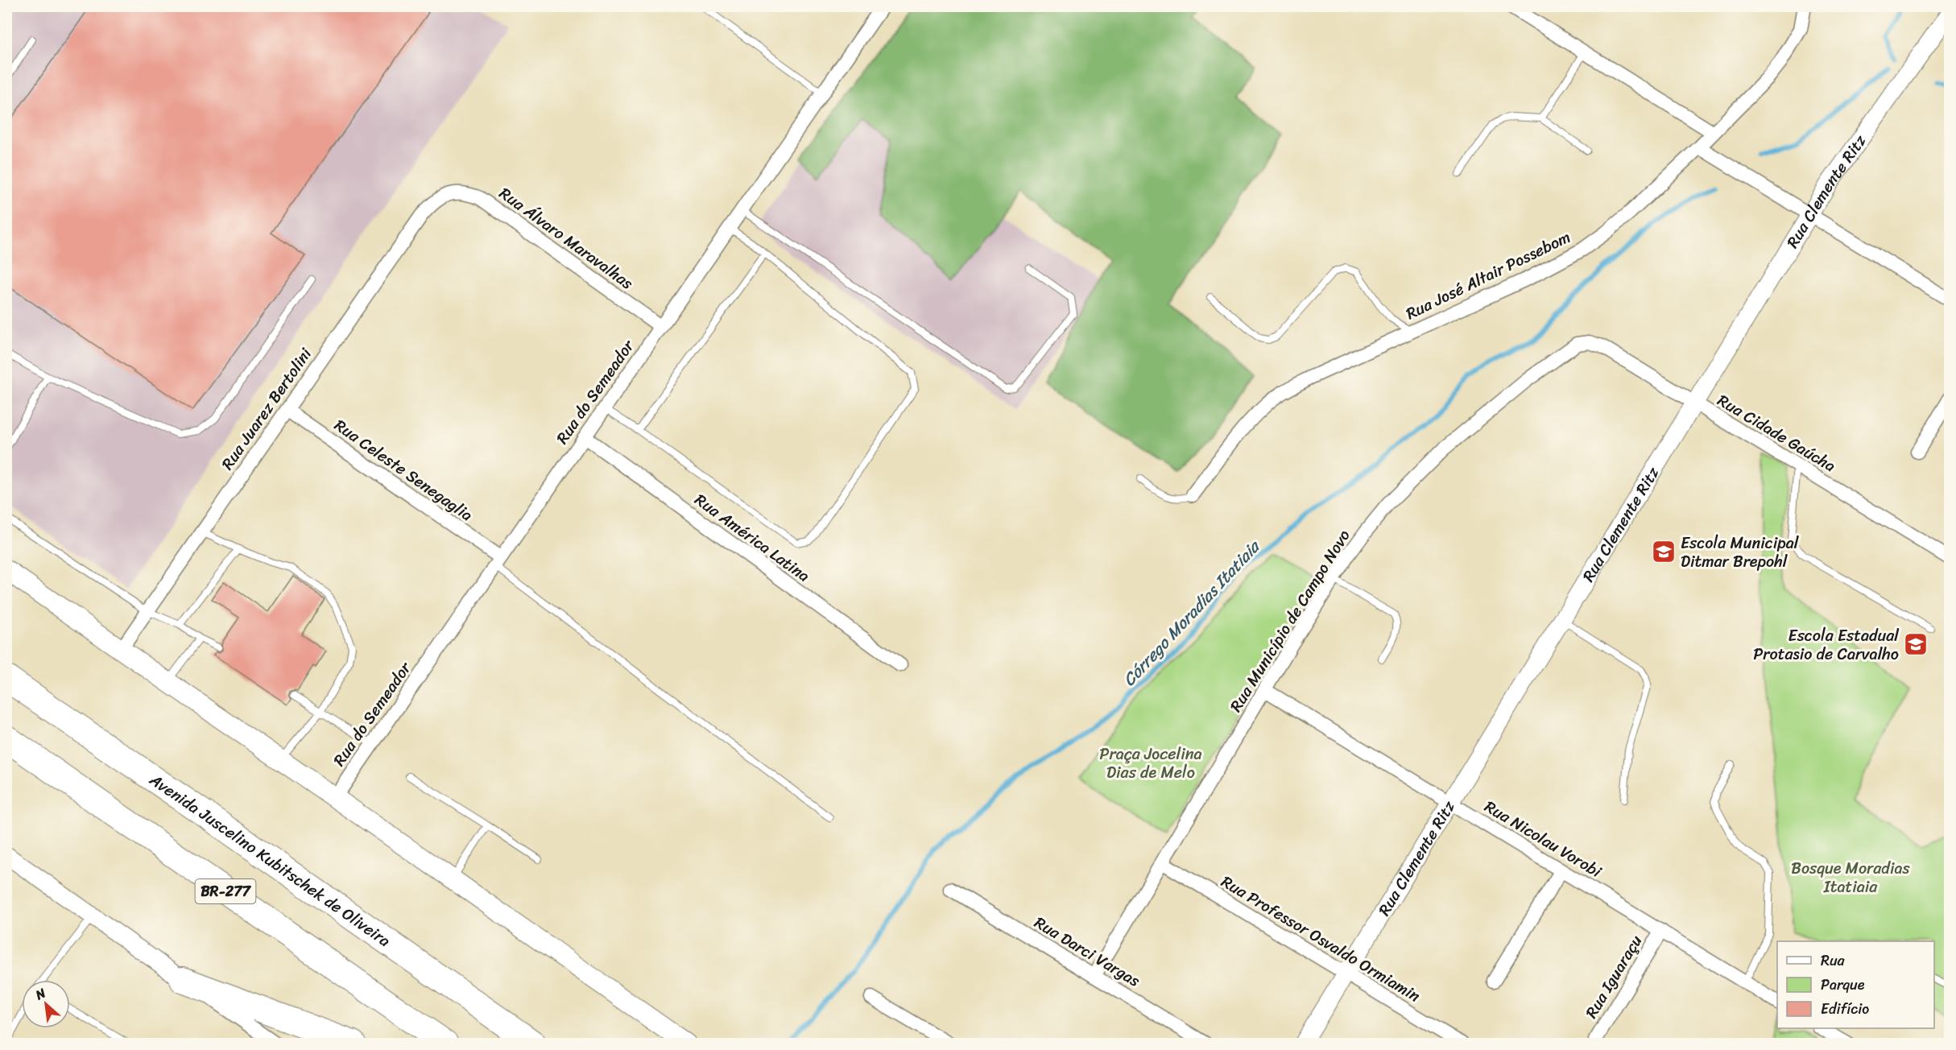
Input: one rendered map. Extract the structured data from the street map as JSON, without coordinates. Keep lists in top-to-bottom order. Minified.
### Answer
{"streets":{"highway":["Avenida Juscelino Kubitschek de Oliveira","BR-277"],"street":["Rua Clemente Ritz","Rua Álvaro Maravalhas","Rua José Altair Possebom","Rua do Semeador","Rua Juarez Bertolini","Rua Cidade Gaúcha","Rua Celeste Senegaglia","Rua América Latina","Rua Município de Campo Novo","Rua Nicolau Vorobi","Rua Professor Osvaldo Ormiamin","Rua Darci Vargas","Rua Iguaraçu"]},"crossings":[["Rua Clemente Ritz","Rua Cidade Gaúcha"],["Rua Clemente Ritz","Rua Nicolau Vorobi"],["Rua Clemente Ritz","Rua Professor Osvaldo Ormiamin"],["Rua Álvaro Maravalhas","Rua do Semeador"],["Rua Álvaro Maravalhas","Rua Juarez Bertolini"],["Rua do Semeador","Rua Celeste Senegaglia"],["Rua do Semeador","Rua América Latina"],["Rua Juarez Bertolini","Rua Celeste Senegaglia"],["Rua Cidade Gaúcha","Rua Município de Campo Novo"],["Rua Município de Campo Novo","Rua Nicolau Vorobi"],["Rua Município de Campo Novo","Rua Professor Osvaldo Ormiamin"],["Rua Município de Campo Novo","Rua Darci Vargas"],["Rua Nicolau Vorobi","Rua Iguaraçu"]],"water":["Córrego Moradias Itatiaia"],"parks":["Praça Jocelina Dias de Melo","Bosque Moradias Itatiaia"],"places":{"school or university":["Escola Municipal Ditmar Brepohl","Escola Estadual Protasio de Carvalho"]},"legend":["Rua","Parque","Edifício"],"north":"top left"}
